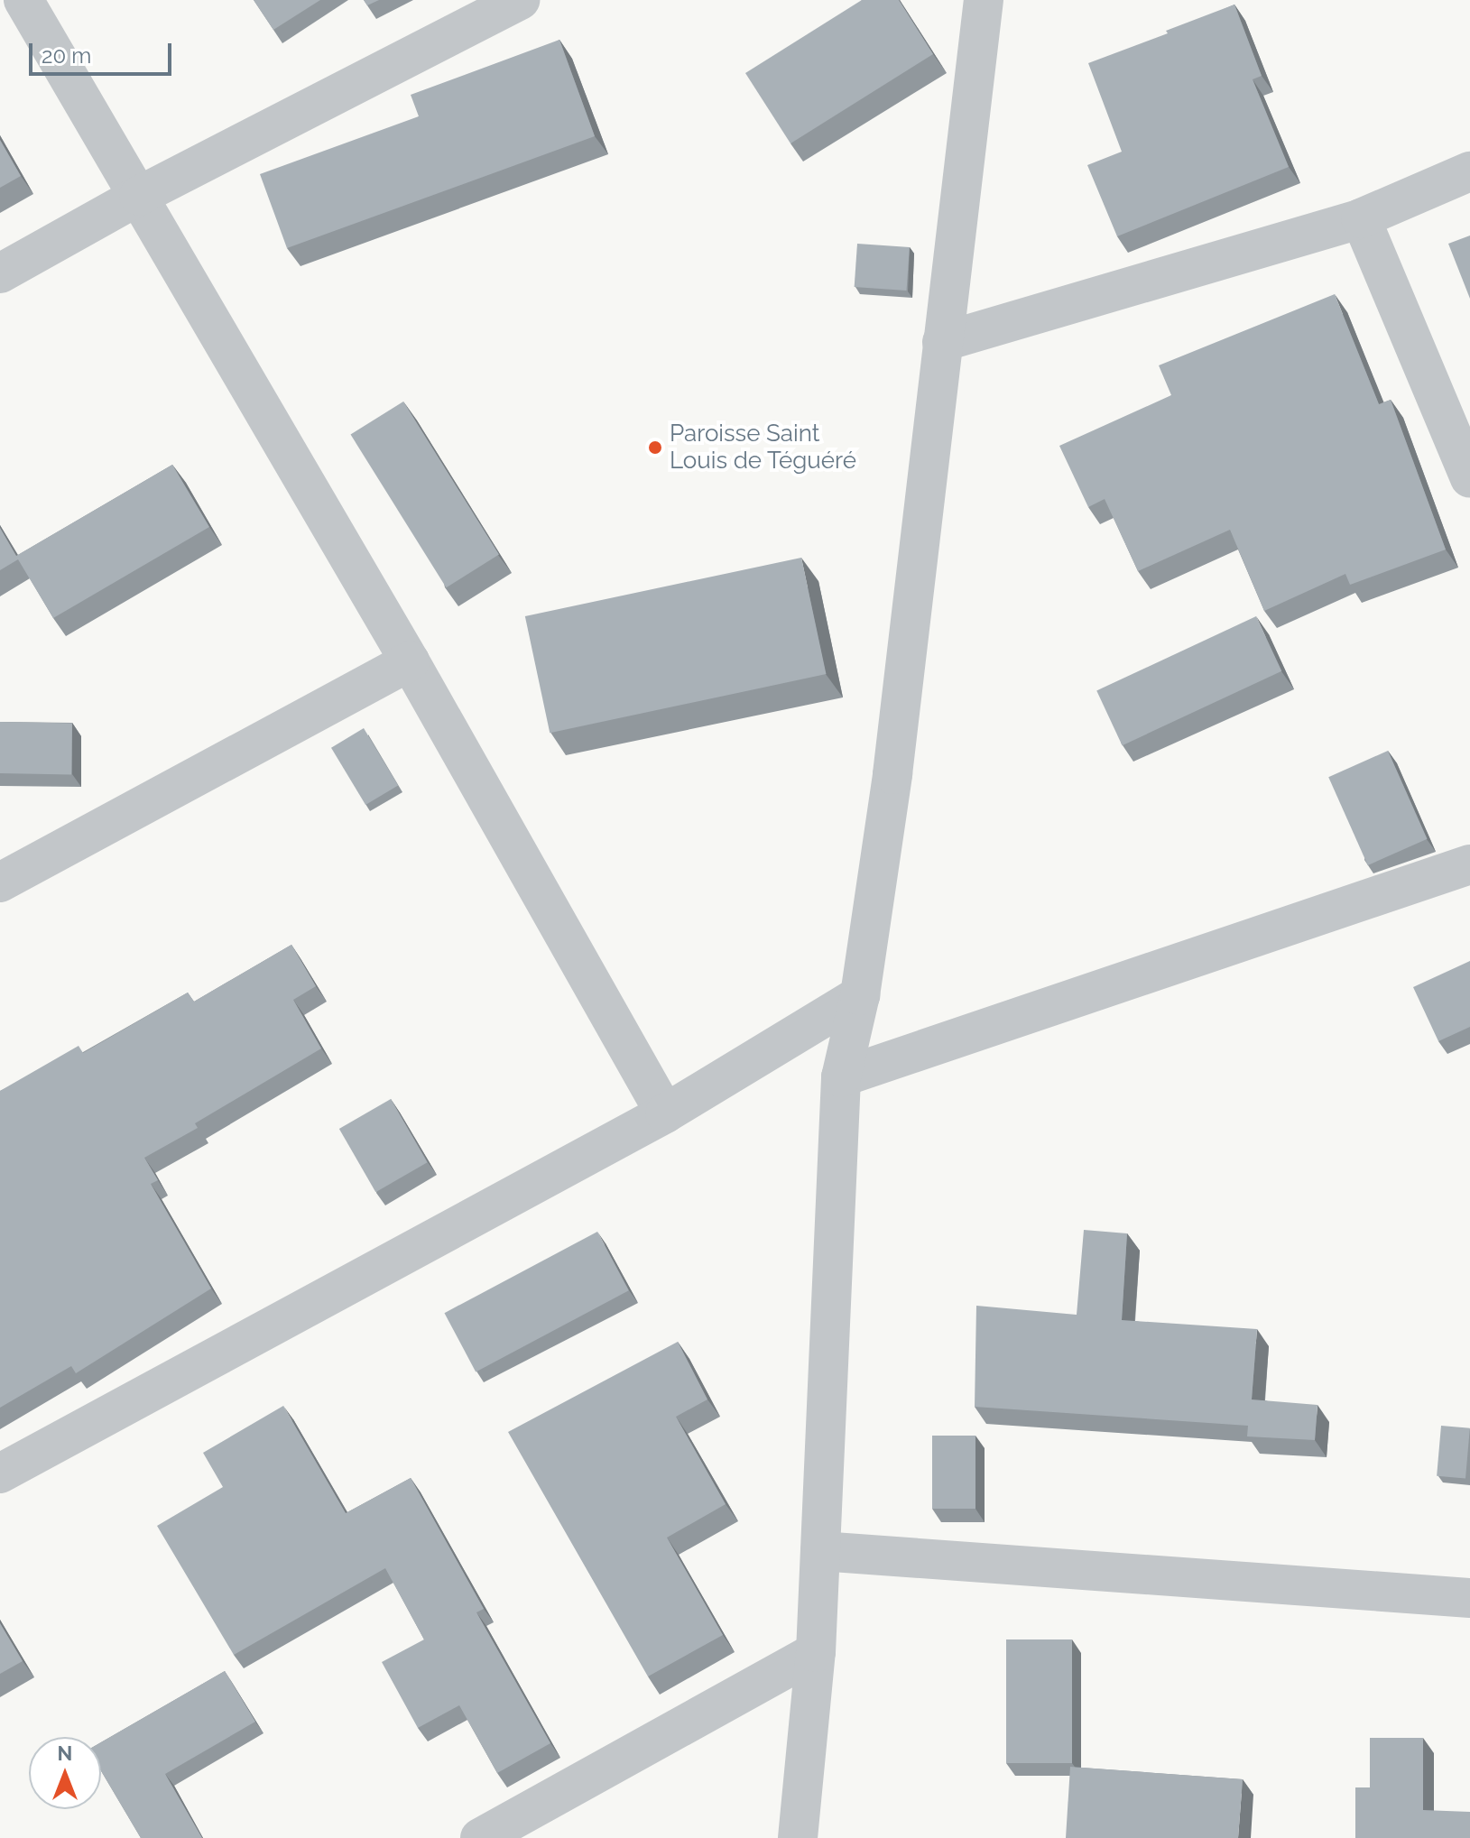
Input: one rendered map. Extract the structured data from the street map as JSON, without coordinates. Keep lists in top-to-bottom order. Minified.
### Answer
{"places":["Paroisse Saint Louis de Téguéré"],"scale_bar":"20 m","north":"top"}
